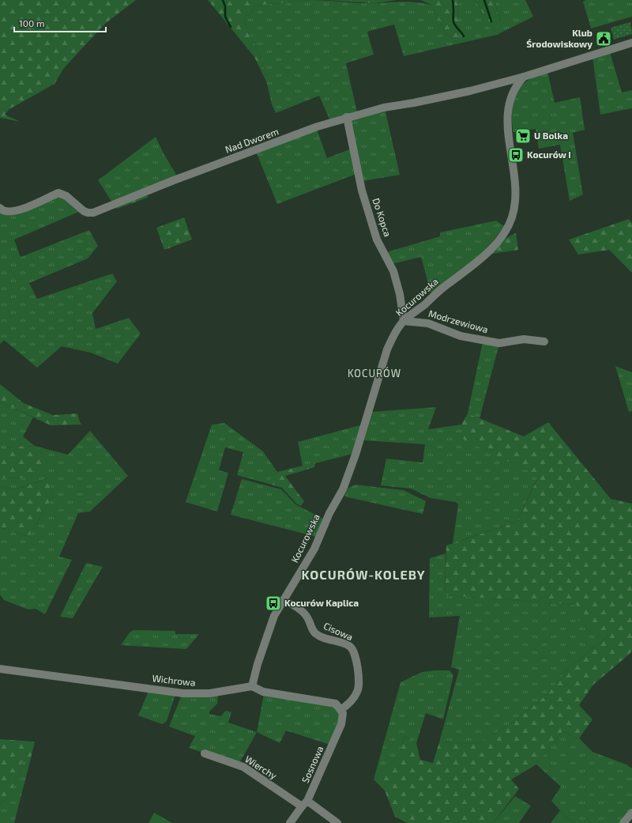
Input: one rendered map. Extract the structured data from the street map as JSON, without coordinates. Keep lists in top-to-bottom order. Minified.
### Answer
{"streets":{"street":["Nad Dworem","Do Kopca","Kocurowska","Modrzewiowa","Cisowa","Wichrowa","Sosnowa","Wierchy"]},"crossings":[["Nad Dworem","Do Kopca"],["Nad Dworem","Kocurowska"],["Do Kopca","Kocurowska"],["Do Kopca","Modrzewiowa"],["Kocurowska","Modrzewiowa"],["Kocurowska","Cisowa"],["Kocurowska","Wichrowa"],["Cisowa","Sosnowa"],["Sosnowa","Wierchy"]],"districts":["KOCURÓW","KOCURÓW-KOLEBY"],"places":{"public building":["Klub Środowiskowy"],"supermarket":["U Bolka"],"bus stop":["Kocurów I","Kocurów Kaplica"]},"scale_bar":"100 m"}
